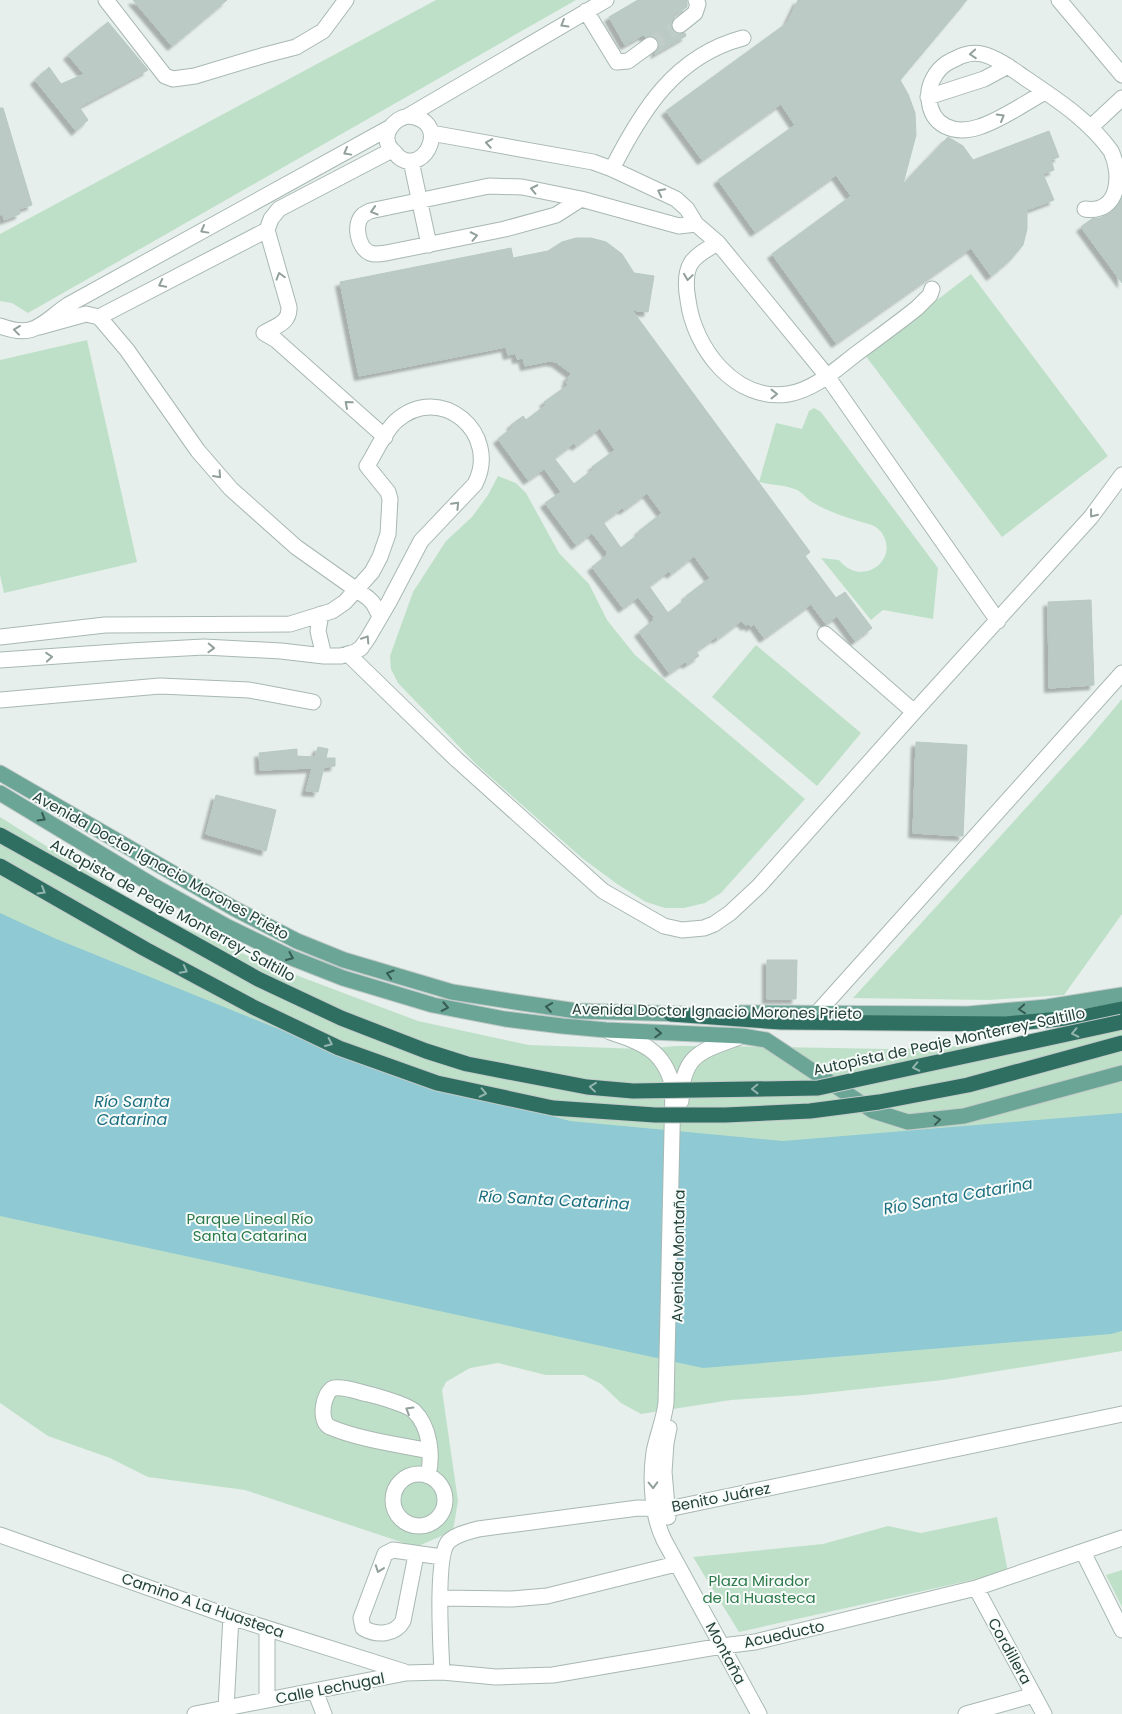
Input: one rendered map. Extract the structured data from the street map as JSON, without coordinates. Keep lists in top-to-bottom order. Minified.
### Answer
{"streets":{"highway":["Autopista de Peaje Monterrey-Saltillo"],"main road":["Avenida Doctor Ignacio Morones Prieto"],"street":["Avenida Montaña","Benito Juárez","Camino A La Huasteca","Acueducto","Cordillera","Montaña","Calle Lechugal"]},"crossings":[["Avenida Doctor Ignacio Morones Prieto","Avenida Montaña"],["Avenida Montaña","Montaña"],["Benito Juárez","Montaña"],["Camino A La Huasteca","Acueducto"],["Camino A La Huasteca","Calle Lechugal"],["Acueducto","Cordillera"],["Acueducto","Montaña"],["Acueducto","Calle Lechugal"]],"water":["Río Santa Catarina"],"parks":["Parque Lineal Río Santa Catarina","Plaza Mirador de la Huasteca"]}
